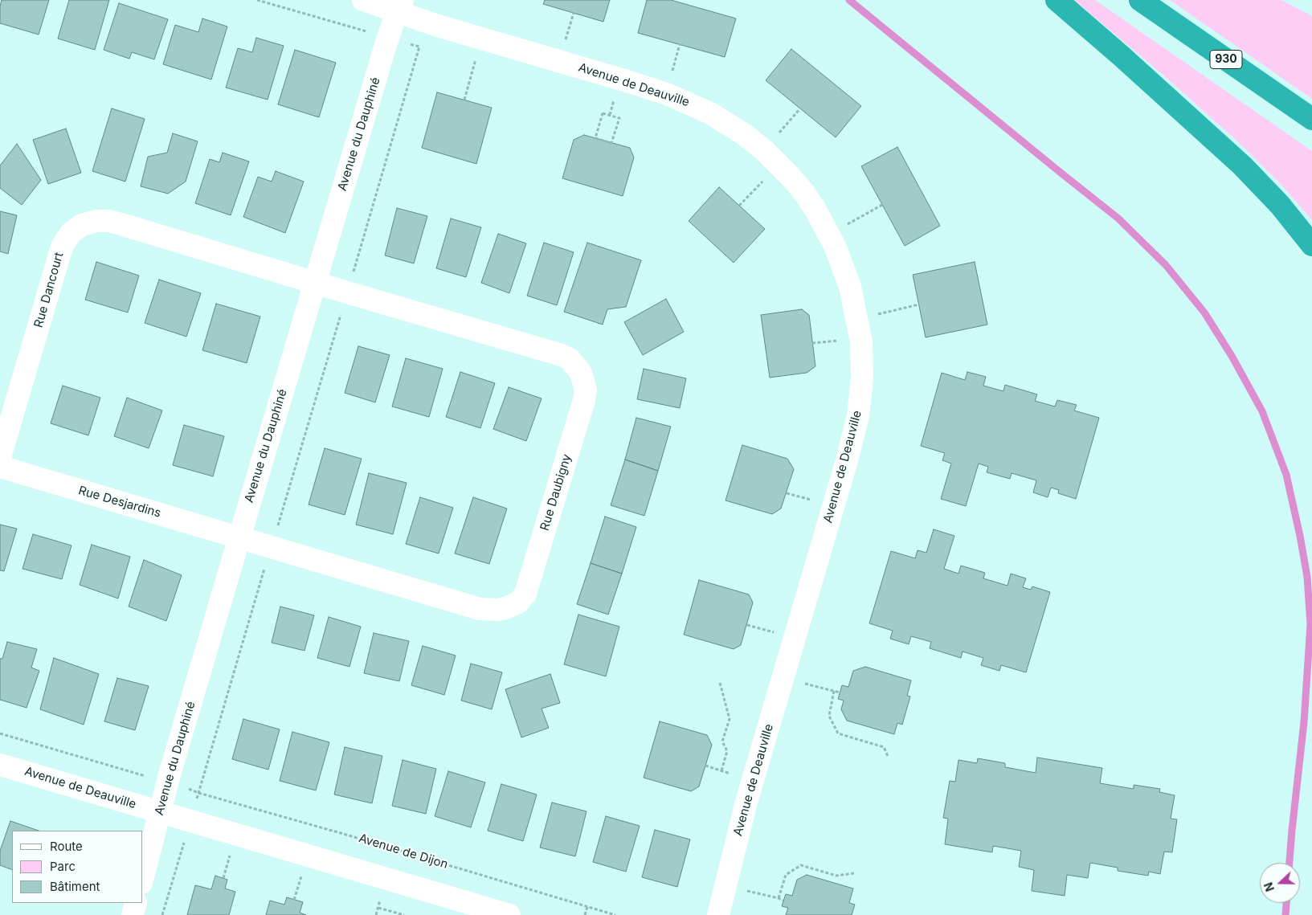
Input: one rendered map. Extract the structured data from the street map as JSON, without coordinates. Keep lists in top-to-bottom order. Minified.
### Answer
{"streets":{"highway":["930"],"street":["Avenue de Deauville","Avenue du Dauphiné","Rue Dancourt","Rue Daubigny","Rue Desjardins"],"path":["Avenue de Dijon"]},"crossings":[["Avenue de Deauville","Avenue du Dauphiné"],["Avenue du Dauphiné","Rue Dancourt"],["Avenue du Dauphiné","Rue Daubigny"],["Avenue du Dauphiné","Rue Desjardins"],["Rue Dancourt","Rue Daubigny"],["Rue Daubigny","Rue Desjardins"]],"legend":["Route","Parc","Bâtiment"],"north":"left"}
